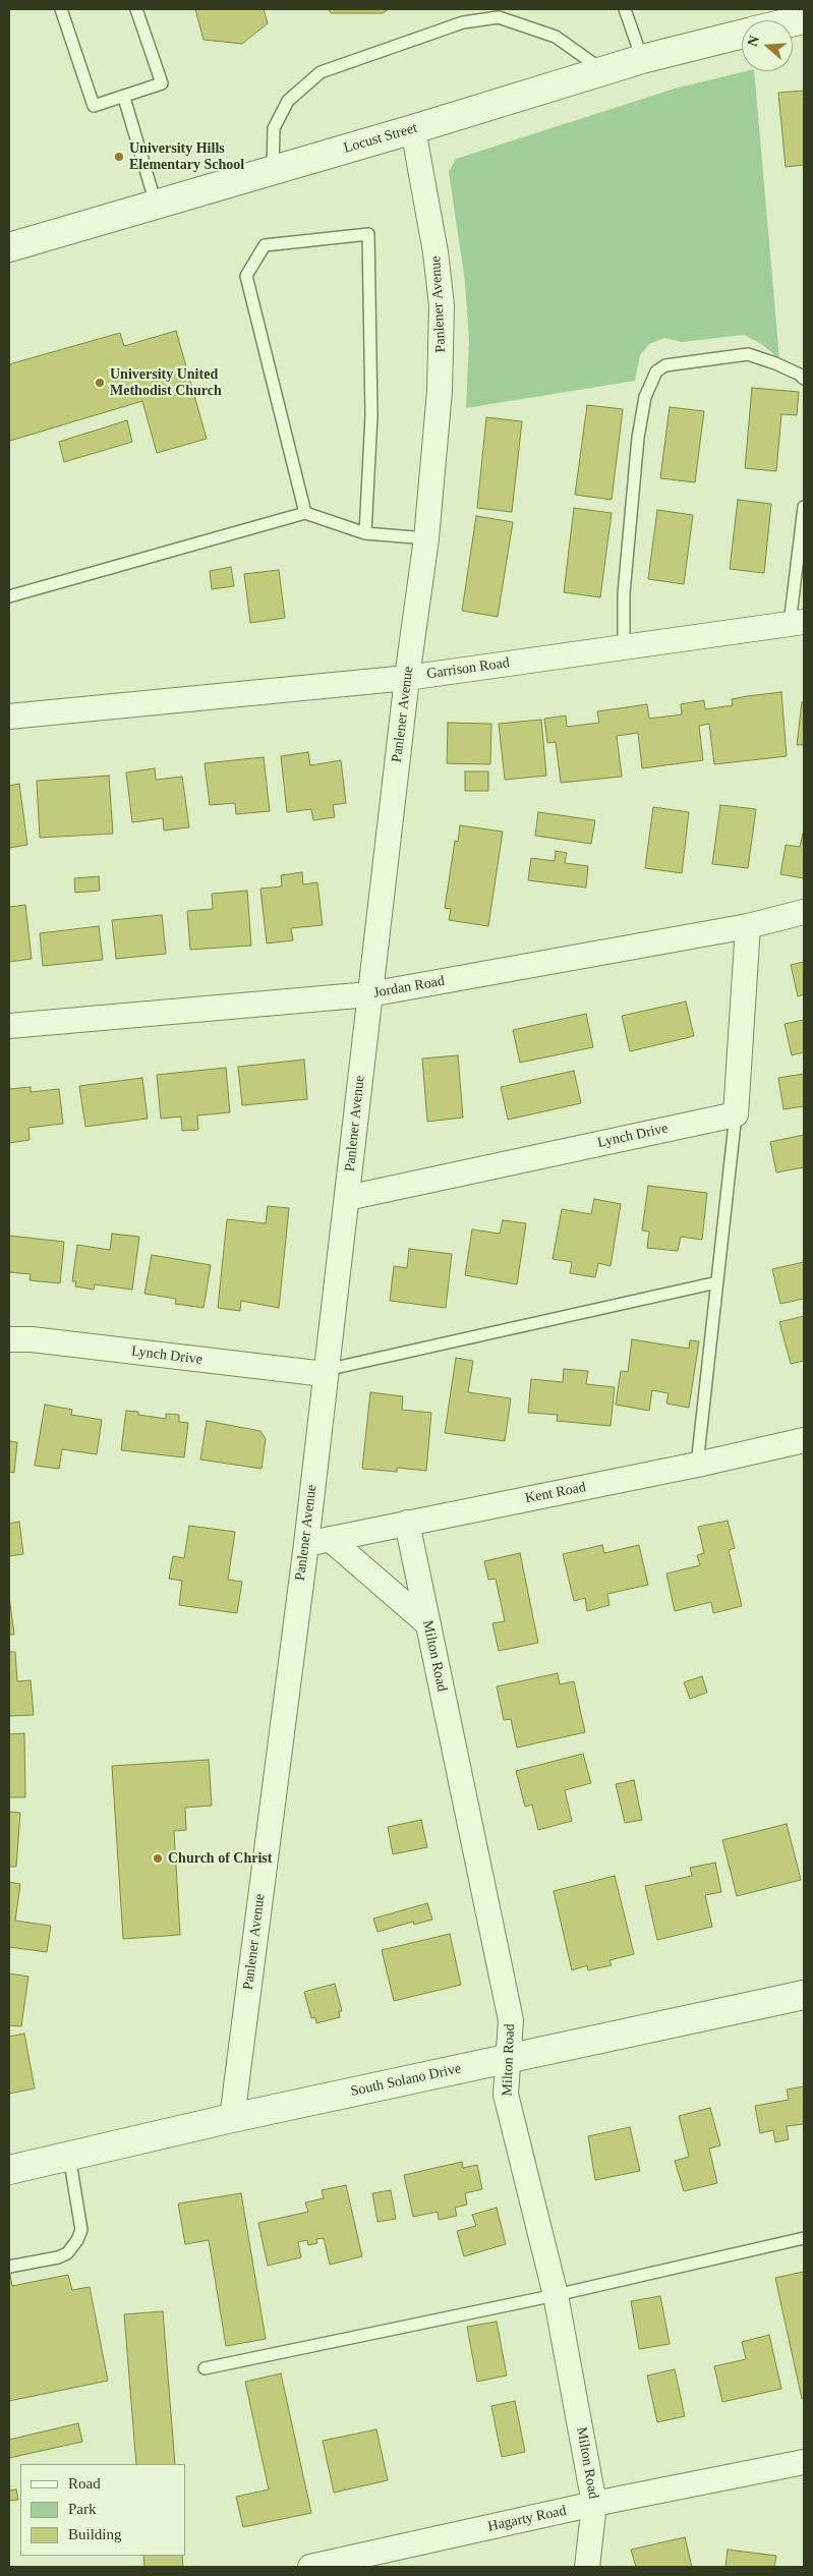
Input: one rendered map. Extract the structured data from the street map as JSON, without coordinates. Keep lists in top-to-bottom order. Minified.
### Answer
{"streets":{"street":["Locust Street","Panlener Avenue","Garrison Road","Jordan Road","Lynch Drive","Kent Road","Milton Road","South Solano Drive","Hagarty Road"]},"crossings":[["Locust Street","Panlener Avenue"],["Panlener Avenue","Garrison Road"],["Panlener Avenue","Jordan Road"],["Panlener Avenue","Lynch Drive"],["Panlener Avenue","Kent Road"],["Panlener Avenue","South Solano Drive"],["Kent Road","Milton Road"],["Milton Road","South Solano Drive"],["Milton Road","Hagarty Road"]],"places":["University Hills Elementary School","University United Methodist Church","Church of Christ"],"legend":["Road","Park","Building"],"north":"left"}
